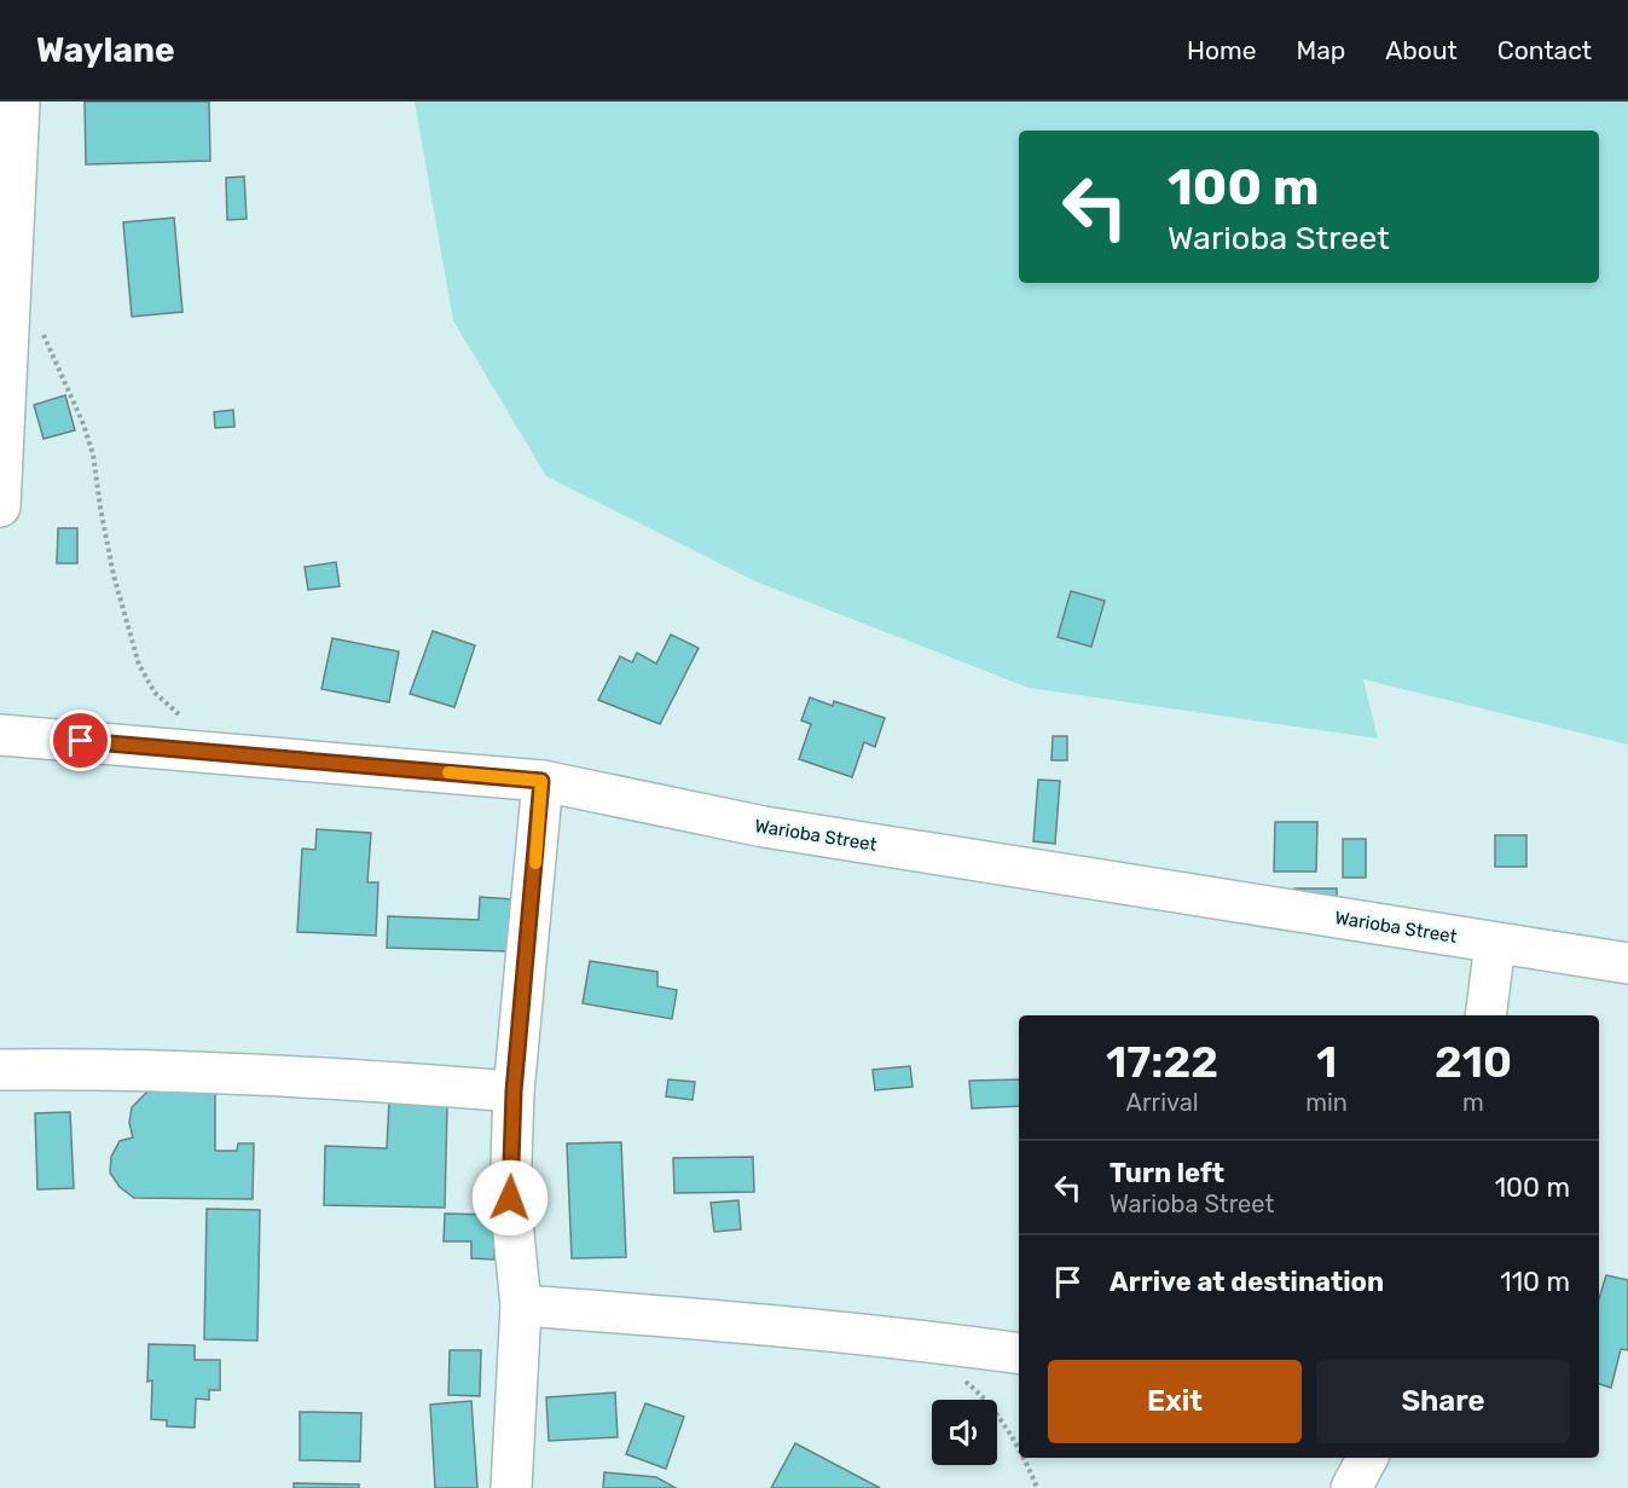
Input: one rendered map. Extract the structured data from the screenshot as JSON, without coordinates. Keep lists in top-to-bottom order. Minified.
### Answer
{"streets":{"street":["Warioba Street"]},"page":{"header":"Waylane","nav":["Home","Map","About","Contact"],"turn":["100 m","Warioba Street"],"eta":["17:22","Arrival","1","min","210","m"],"list":[{"name":"Turn left","note":"Warioba Street","value":"100 m"},{"name":"Arrive at destination","value":"110 m"}],"buttons":["Exit","Share"]}}
